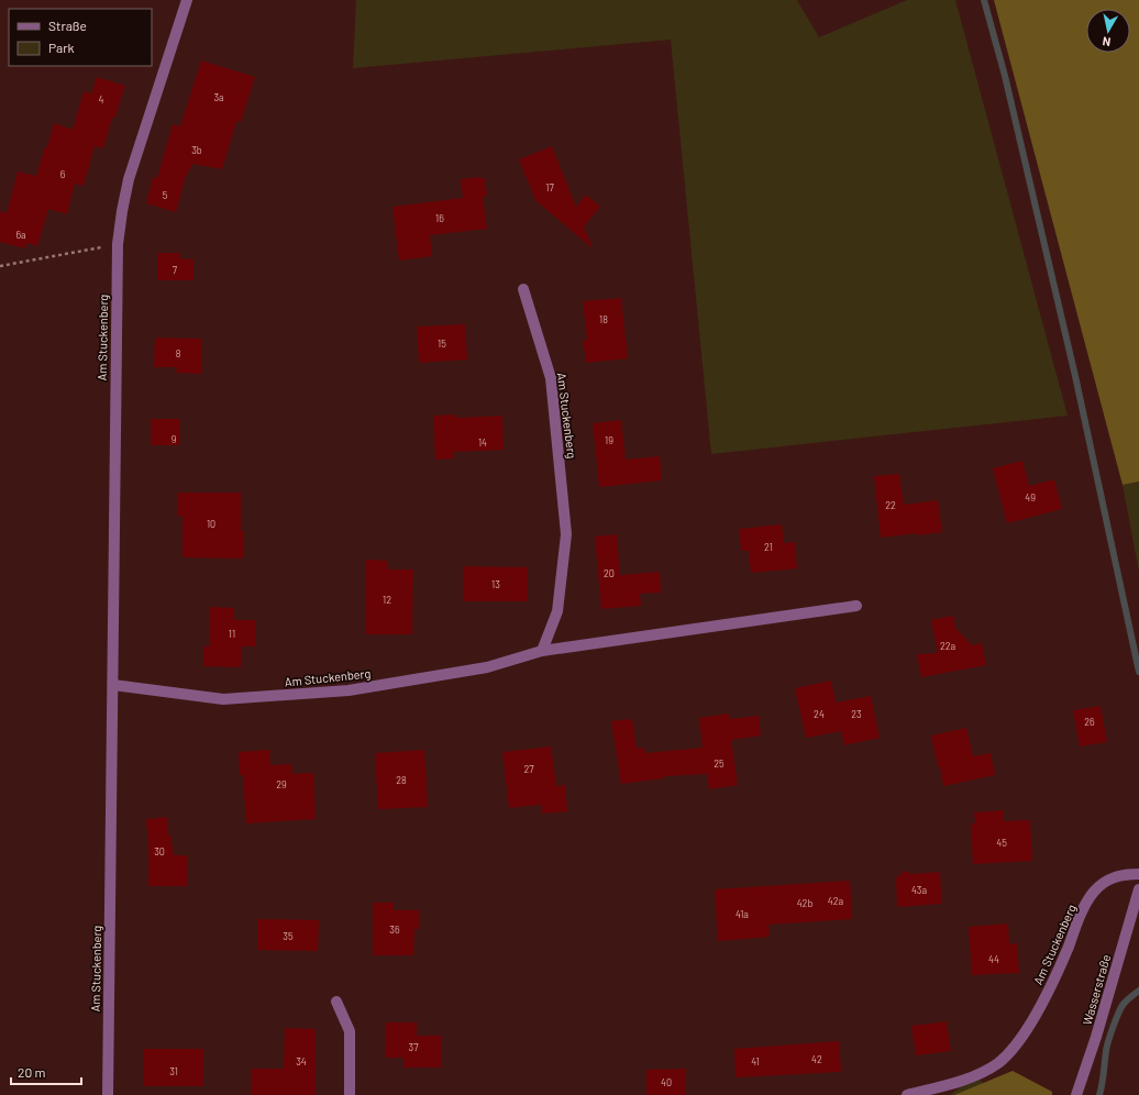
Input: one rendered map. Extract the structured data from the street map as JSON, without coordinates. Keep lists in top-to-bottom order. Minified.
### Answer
{"streets":{"street":["Am Stuckenberg","Wasserstraße"]},"house_numbers":["3a","4","3b","6","17","5","16","6a","7","18","15","8","9","19","14","49","22","10","21","20","13","12","11","22a","24","23","26","25","27","28","29","45","30","43a","42a","42b","41a","36","35","44","37","42","34","41","31","40"],"legend":["Straße","Park"],"scale_bar":"20 m","north":"bottom"}
